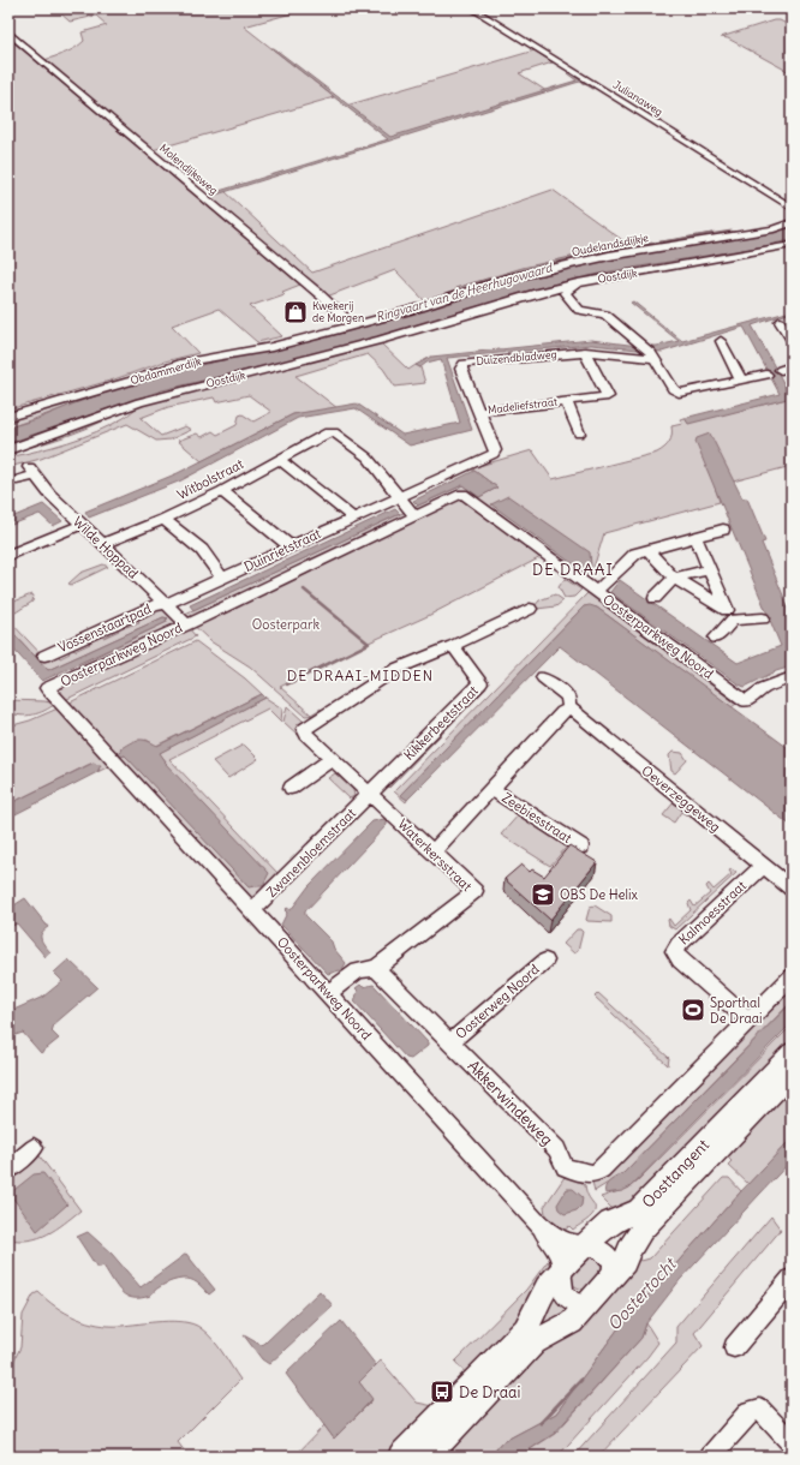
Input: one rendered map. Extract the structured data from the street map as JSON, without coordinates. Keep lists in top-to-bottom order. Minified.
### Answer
{"streets":{"main road":["Oosttangent"],"street":["Julianaweg","Molendijksweg","Oudelandsdijkje","Oostdijk","Duizendbladweg","Obdammerdijk","Madeliefstraat","Witbolstraat","Wilde Hoppad","Duinrietstraat","Vossenstaartpad","Oosterparkweg Noord","Kikkerbeetstraat","Oeverzeggeweg","Zeebiesstraat","Zwanenbloemstraat","Waterkersstraat","Kalmoesstraat","Oosterweg Noord","Akkerwindeweg"]},"crossings":[["Molendijksweg","Oudelandsdijkje"],["Molendijksweg","Obdammerdijk"],["Oudelandsdijkje","Obdammerdijk"],["Duizendbladweg","Madeliefstraat"],["Duizendbladweg","Witbolstraat"],["Duizendbladweg","Duinrietstraat"],["Witbolstraat","Wilde Hoppad"],["Witbolstraat","Duinrietstraat"],["Wilde Hoppad","Duinrietstraat"],["Wilde Hoppad","Vossenstaartpad"],["Wilde Hoppad","Oosterparkweg Noord"],["Duinrietstraat","Vossenstaartpad"],["Oosterparkweg Noord","Zwanenbloemstraat"],["Oosterparkweg Noord","Oosttangent"],["Kikkerbeetstraat","Zwanenbloemstraat"],["Kikkerbeetstraat","Waterkersstraat"],["Oeverzeggeweg","Kalmoesstraat"],["Zwanenbloemstraat","Waterkersstraat"],["Waterkersstraat","Akkerwindeweg"],["Kalmoesstraat","Akkerwindeweg"],["Oosterweg Noord","Akkerwindeweg"]],"districts":["DE DRAAI","DE DRAAI-MIDDEN"],"water":["Ringvaart van de Heerhugowaard","Oostertocht"],"parks":["Oosterpark"],"places":{"shop":["Kwekerij de Morgen"],"school or university":["OBS De Helix"],"sports":["Sporthal De Draai"],"bus stop":["De Draai"]}}
